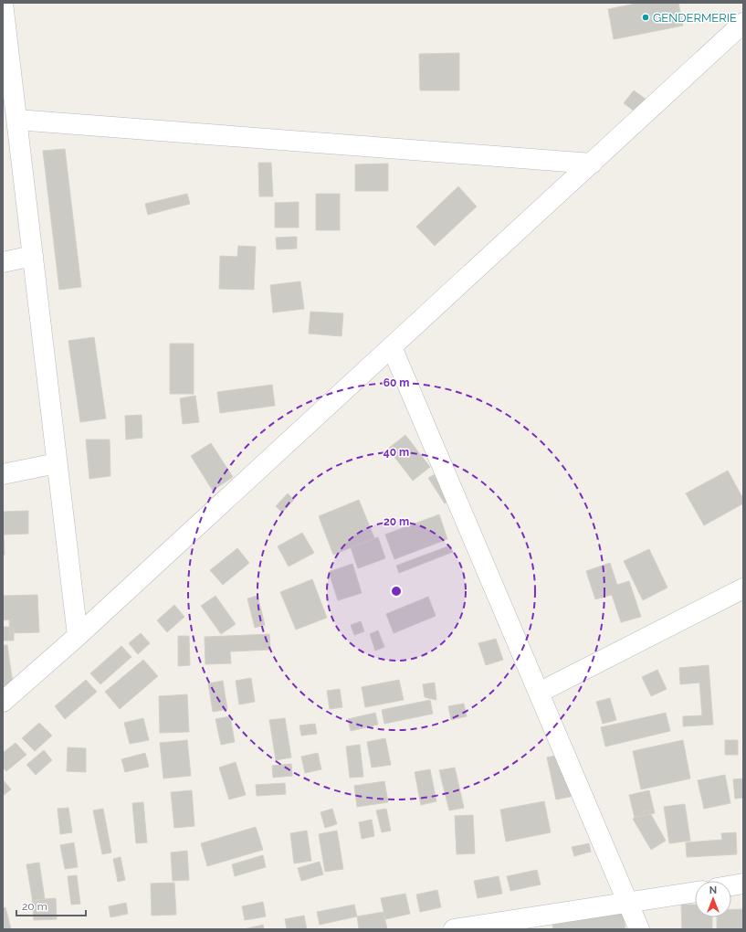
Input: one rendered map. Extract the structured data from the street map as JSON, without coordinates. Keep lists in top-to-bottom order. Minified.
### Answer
{"places":["GENDERMERIE"],"scale_bar":"20 m","north":"top","rings":["60 m","40 m","20 m"]}
